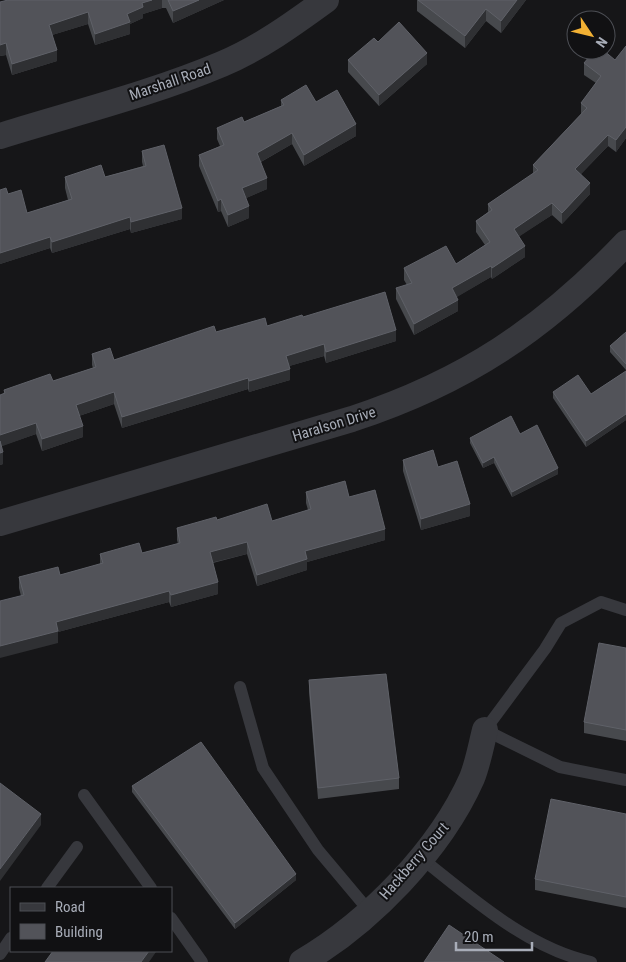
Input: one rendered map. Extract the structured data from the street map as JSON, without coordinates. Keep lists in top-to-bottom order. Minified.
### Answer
{"streets":{"street":["Marshall Road","Haralson Drive","Hackberry Court"]},"legend":["Road","Building"],"scale_bar":"20 m","north":"bottom right"}
